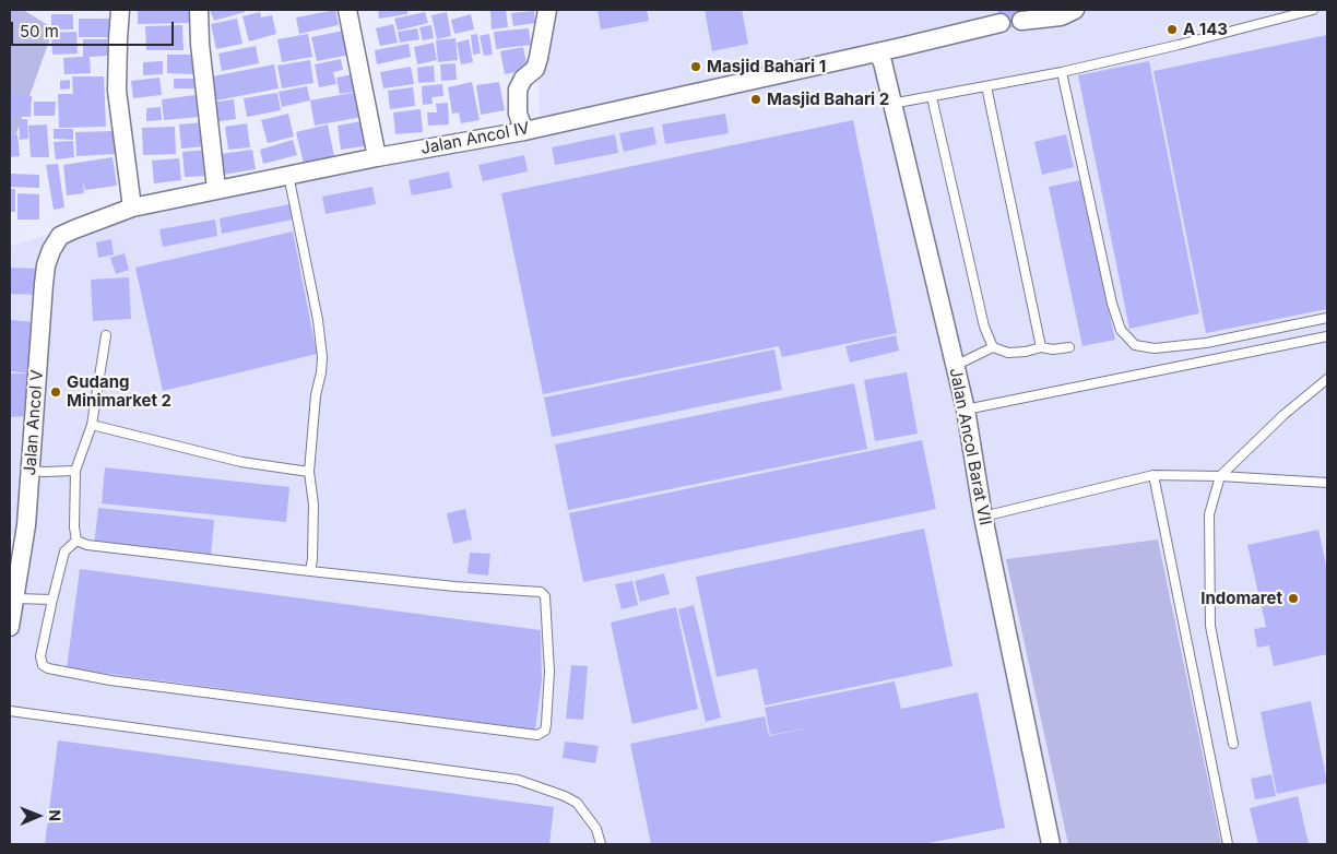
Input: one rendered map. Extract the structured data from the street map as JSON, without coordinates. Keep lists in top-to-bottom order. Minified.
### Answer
{"streets":{"street":["Jalan Ancol IV","Jalan Ancol V","Jalan Ancol Barat VII"]},"crossings":[["Jalan Ancol IV","Jalan Ancol V"],["Jalan Ancol IV","Jalan Ancol Barat VII"]],"places":["A 143","Masjid Bahari 1","Masjid Bahari 2","Gudang Minimarket 2","Indomaret"],"scale_bar":"50 m","north":"right"}
